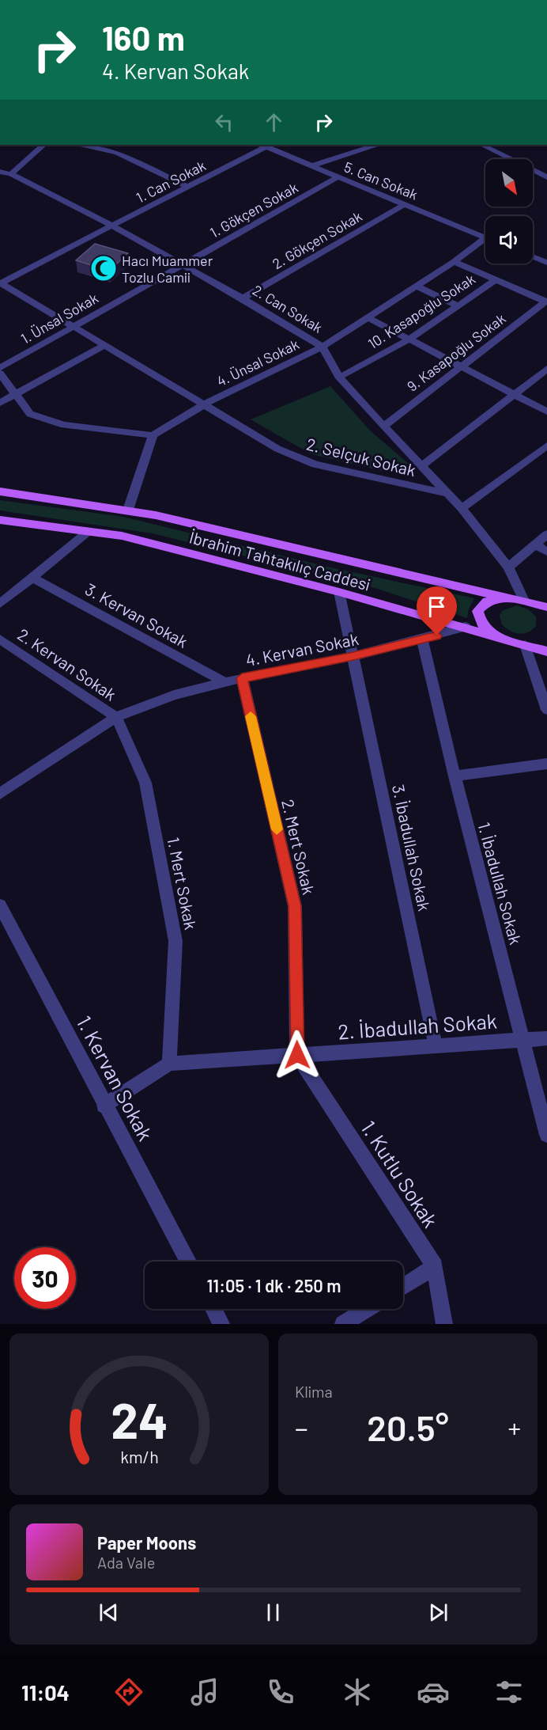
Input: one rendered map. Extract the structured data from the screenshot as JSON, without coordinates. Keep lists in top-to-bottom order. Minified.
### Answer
{"streets":{"main road":["İbrahim Tahtakılıç Caddesi"],"street":["5. Can Sokak","1. Can Sokak","1. Gökçen Sokak","2. Gökçen Sokak","2. Can Sokak","10. Kasapoğlu Sokak","1. Ünsal Sokak","9. Kasapoğlu Sokak","4. Ünsal Sokak","2. Selçuk Sokak","3. Kervan Sokak","4. Kervan Sokak","2. Kervan Sokak","2. Mert Sokak","3. İbadullah Sokak","1. Mert Sokak","1. İbadullah Sokak","2. İbadullah Sokak","1. Kervan Sokak","1. Kutlu Sokak"]},"crossings":[["5. Can Sokak","1. Can Sokak"],["5. Can Sokak","1. Gökçen Sokak"],["5. Can Sokak","2. Gökçen Sokak"],["1. Can Sokak","2. Can Sokak"],["1. Gökçen Sokak","2. Can Sokak"],["1. Gökçen Sokak","1. Ünsal Sokak"],["2. Gökçen Sokak","2. Can Sokak"],["2. Can Sokak","10. Kasapoğlu Sokak"],["2. Can Sokak","1. Ünsal Sokak"],["2. Can Sokak","9. Kasapoğlu Sokak"],["2. Can Sokak","4. Ünsal Sokak"],["2. Can Sokak","2. Selçuk Sokak"],["2. Can Sokak","İbrahim Tahtakılıç Caddesi"],["1. Ünsal Sokak","2. Selçuk Sokak"],["4. Ünsal Sokak","2. Selçuk Sokak"],["İbrahim Tahtakılıç Caddesi","4. Kervan Sokak"],["İbrahim Tahtakılıç Caddesi","3. İbadullah Sokak"],["3. Kervan Sokak","4. Kervan Sokak"],["4. Kervan Sokak","2. Kervan Sokak"],["4. Kervan Sokak","2. Mert Sokak"],["4. Kervan Sokak","3. İbadullah Sokak"],["4. Kervan Sokak","1. Mert Sokak"],["4. Kervan Sokak","1. İbadullah Sokak"],["2. Kervan Sokak","1. Mert Sokak"],["2. Mert Sokak","2. İbadullah Sokak"],["2. Mert Sokak","1. Kutlu Sokak"],["3. İbadullah Sokak","2. İbadullah Sokak"],["1. Mert Sokak","2. İbadullah Sokak"],["1. İbadullah Sokak","2. İbadullah Sokak"],["2. İbadullah Sokak","1. Kervan Sokak"],["2. İbadullah Sokak","1. Kutlu Sokak"]],"places":{"mosque":["Hacı Muammer Tozlu Camii"]},"north":"bottom right","page":{"turn":["160 m","4. Kervan Sokak"],"limit":"30","trip":"11:05 · 1 dk · 250 m","tile":"Klima","heat":["−","20.5°","+"],"song":["Paper Moons","Ada Vale"],"tabs":"11:04","gauge":["24","km/h"]}}
